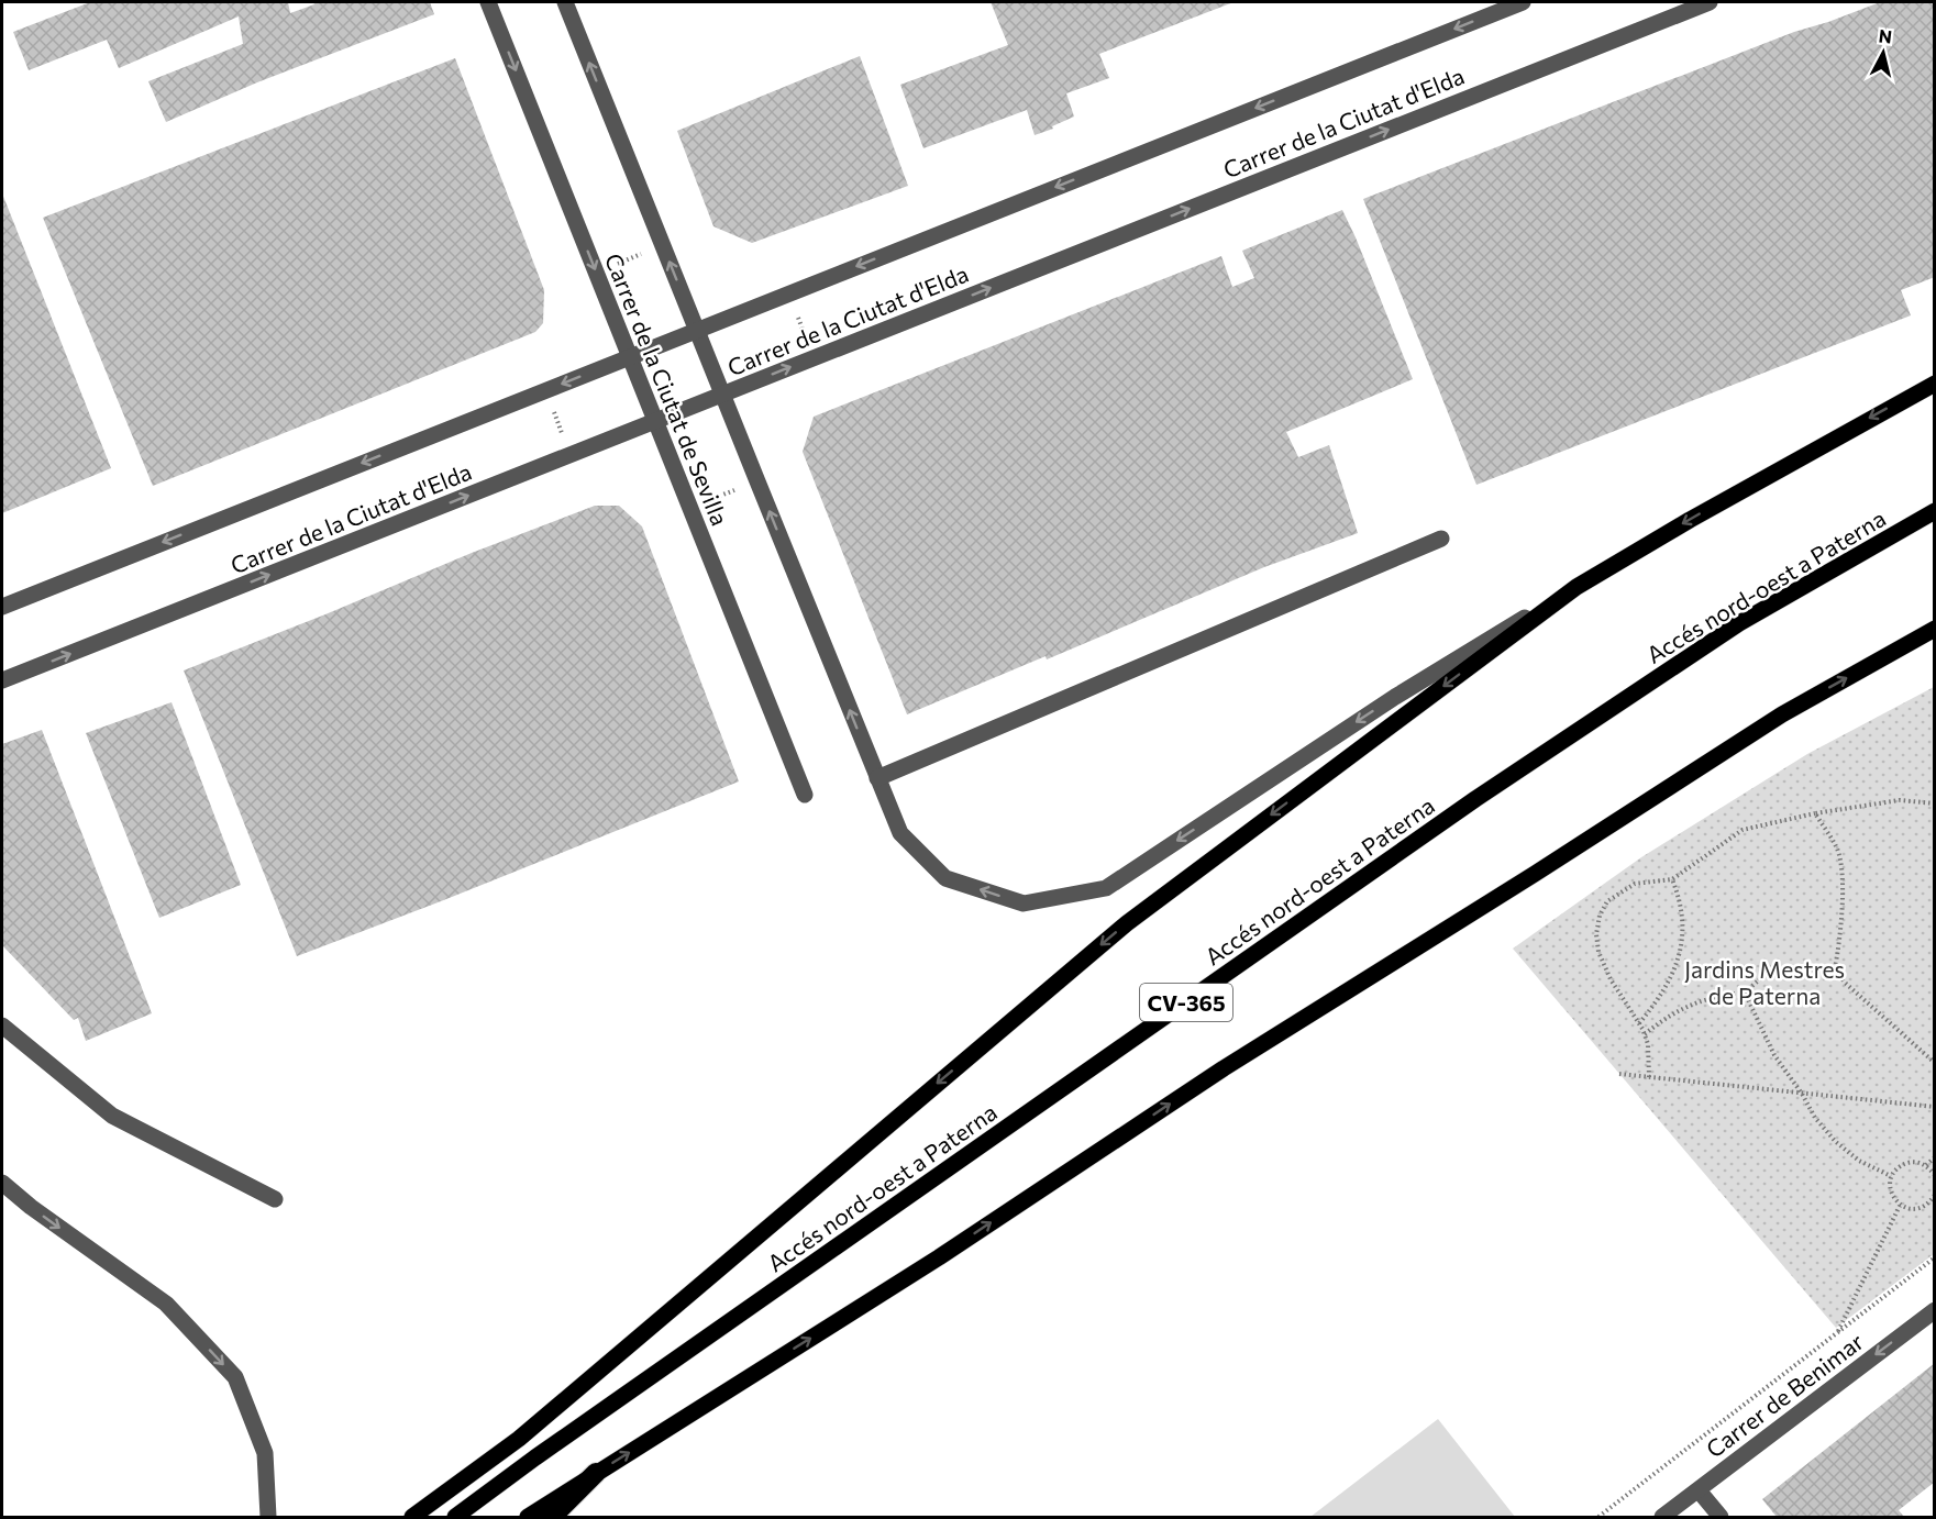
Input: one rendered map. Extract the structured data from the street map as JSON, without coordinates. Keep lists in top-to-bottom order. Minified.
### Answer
{"streets":{"main road":["Accés nord-oest a Paterna","CV-365"],"street":["Carrer de la Ciutat d'Elda","Carrer de la Ciutat de Sevilla","Carrer de Benimar"]},"crossings":[["Carrer de la Ciutat d'Elda","Carrer de la Ciutat de Sevilla"]],"one_way":["Carrer de Benimar"],"parks":["Jardins Mestres de Paterna"],"north":"top"}
